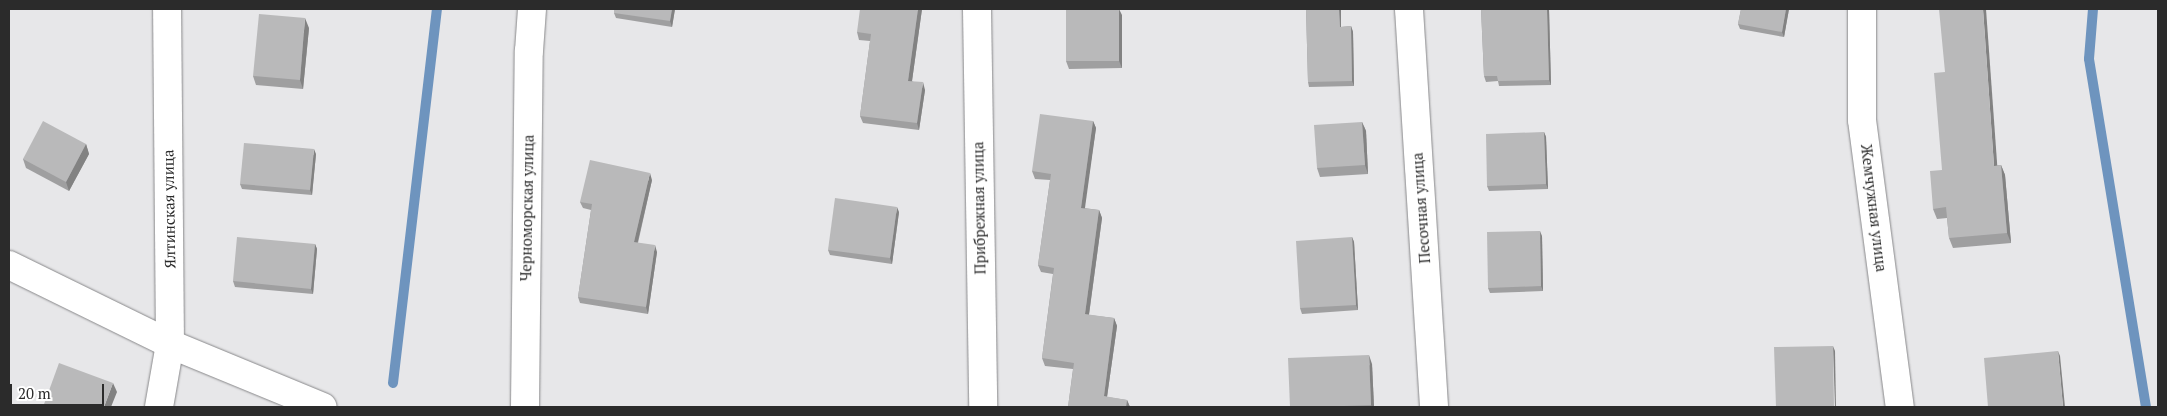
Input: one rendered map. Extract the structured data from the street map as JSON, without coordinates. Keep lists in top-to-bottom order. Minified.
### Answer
{"streets":{"street":["Черноморская улица","Прибрежная улица","Песочная улица","Жемчужная улица","Ялтинская улица"]},"scale_bar":"20 m"}
